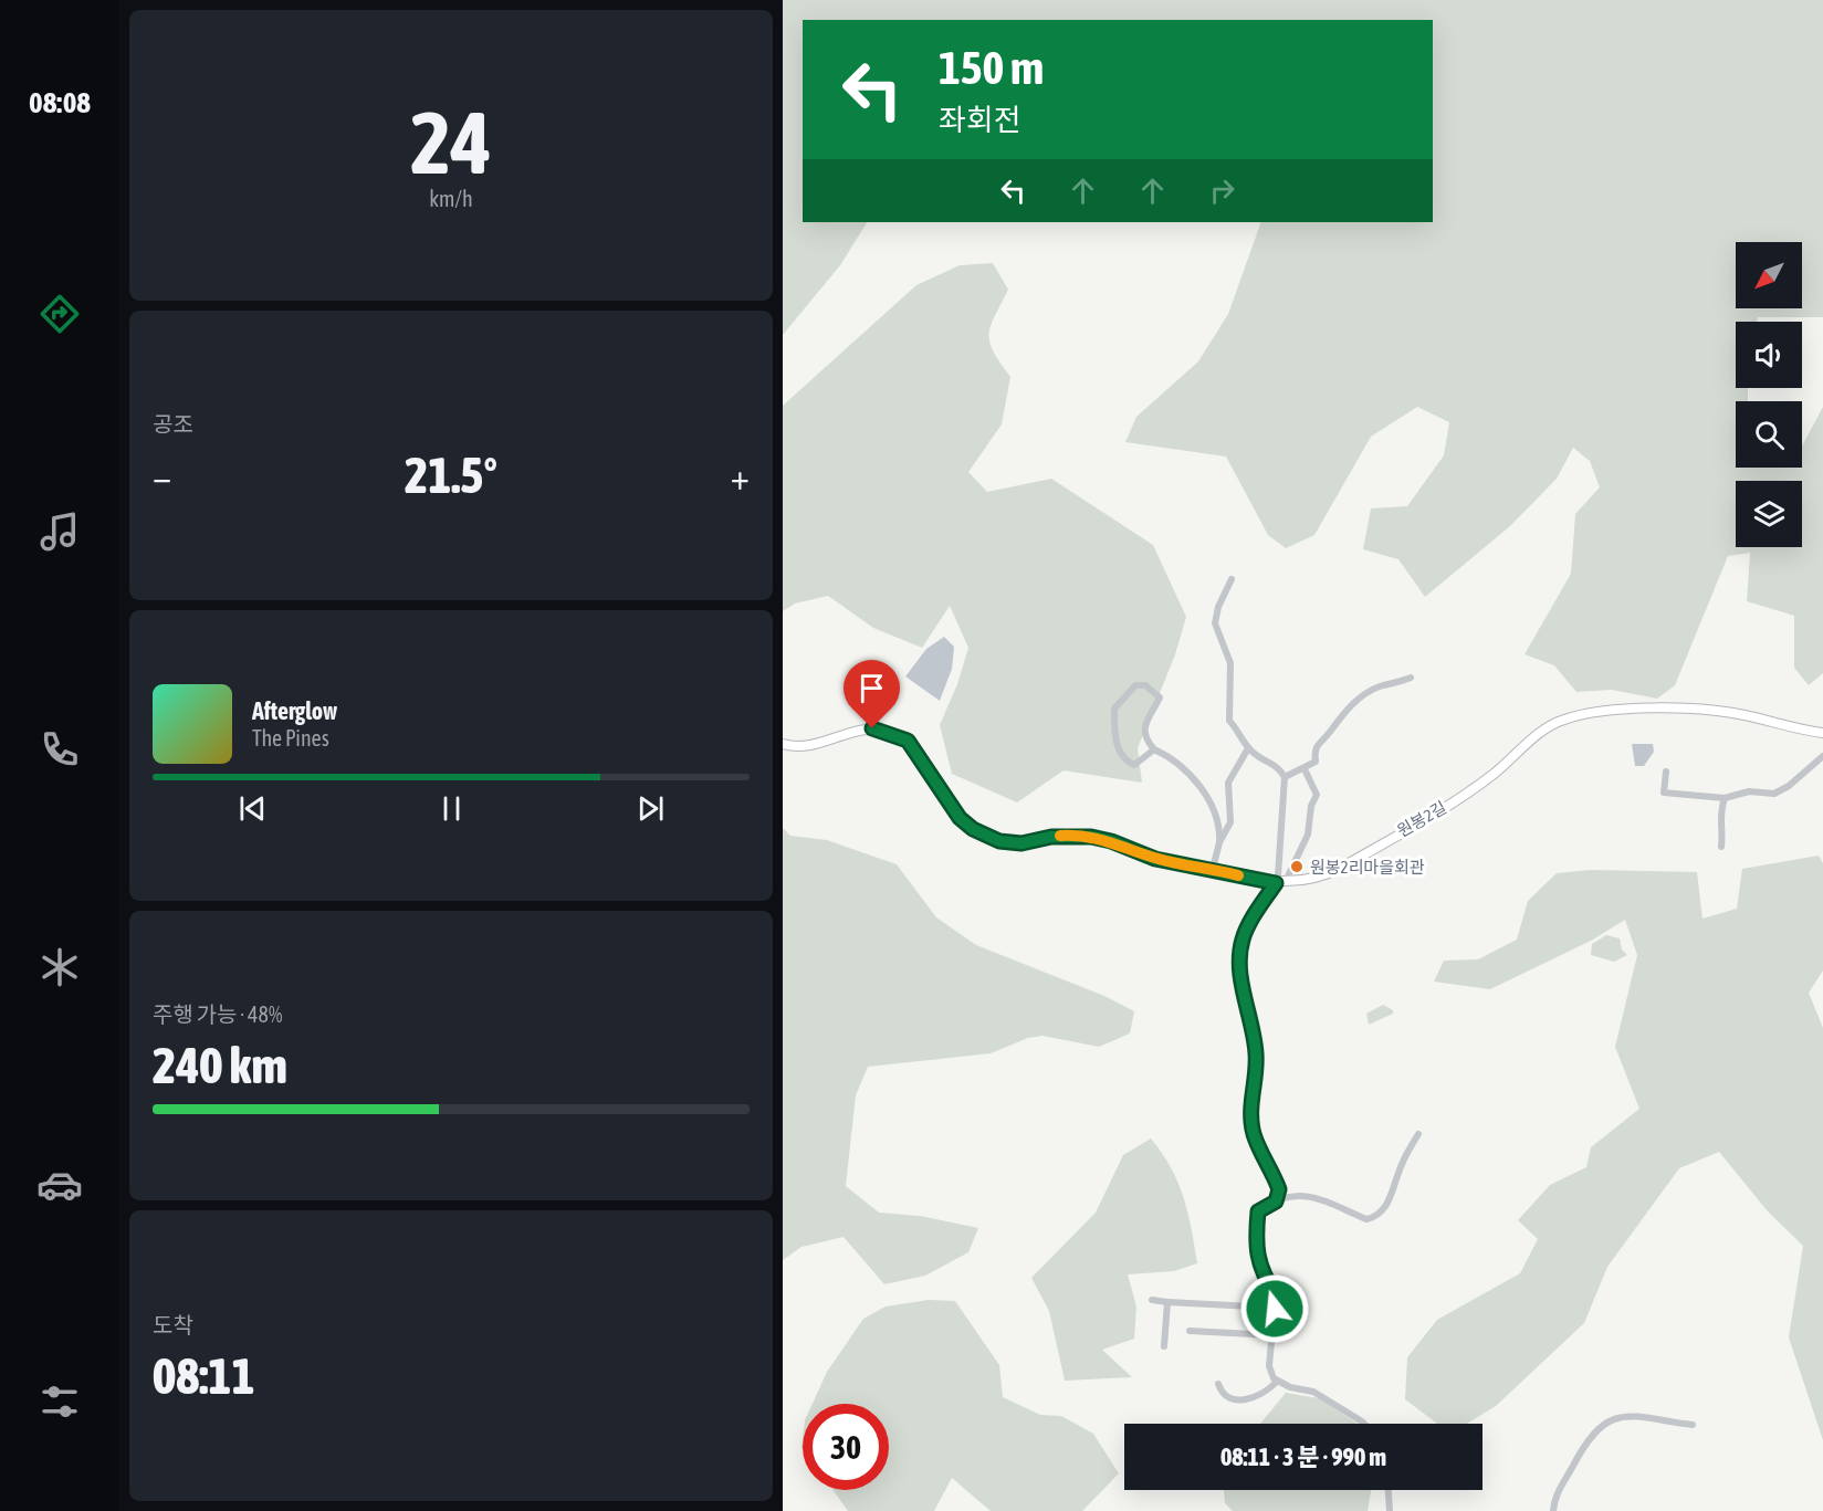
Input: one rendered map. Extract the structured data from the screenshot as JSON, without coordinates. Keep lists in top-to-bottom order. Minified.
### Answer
{"streets":{"main road":["원봉2길"]},"places":["원봉2리마을회관"],"north":"bottom left","page":{"tabs":"08:08","tile":[["24","km/h"],"공조",["주행 가능 · 48%","240 km"],["도착","08:11"]],"turn":["150 m","좌회전"],"heat":["−","21.5°","+"],"song":["Afterglow","The Pines"],"limit":"30","trip":"08:11 · 3 분 · 990 m"}}
